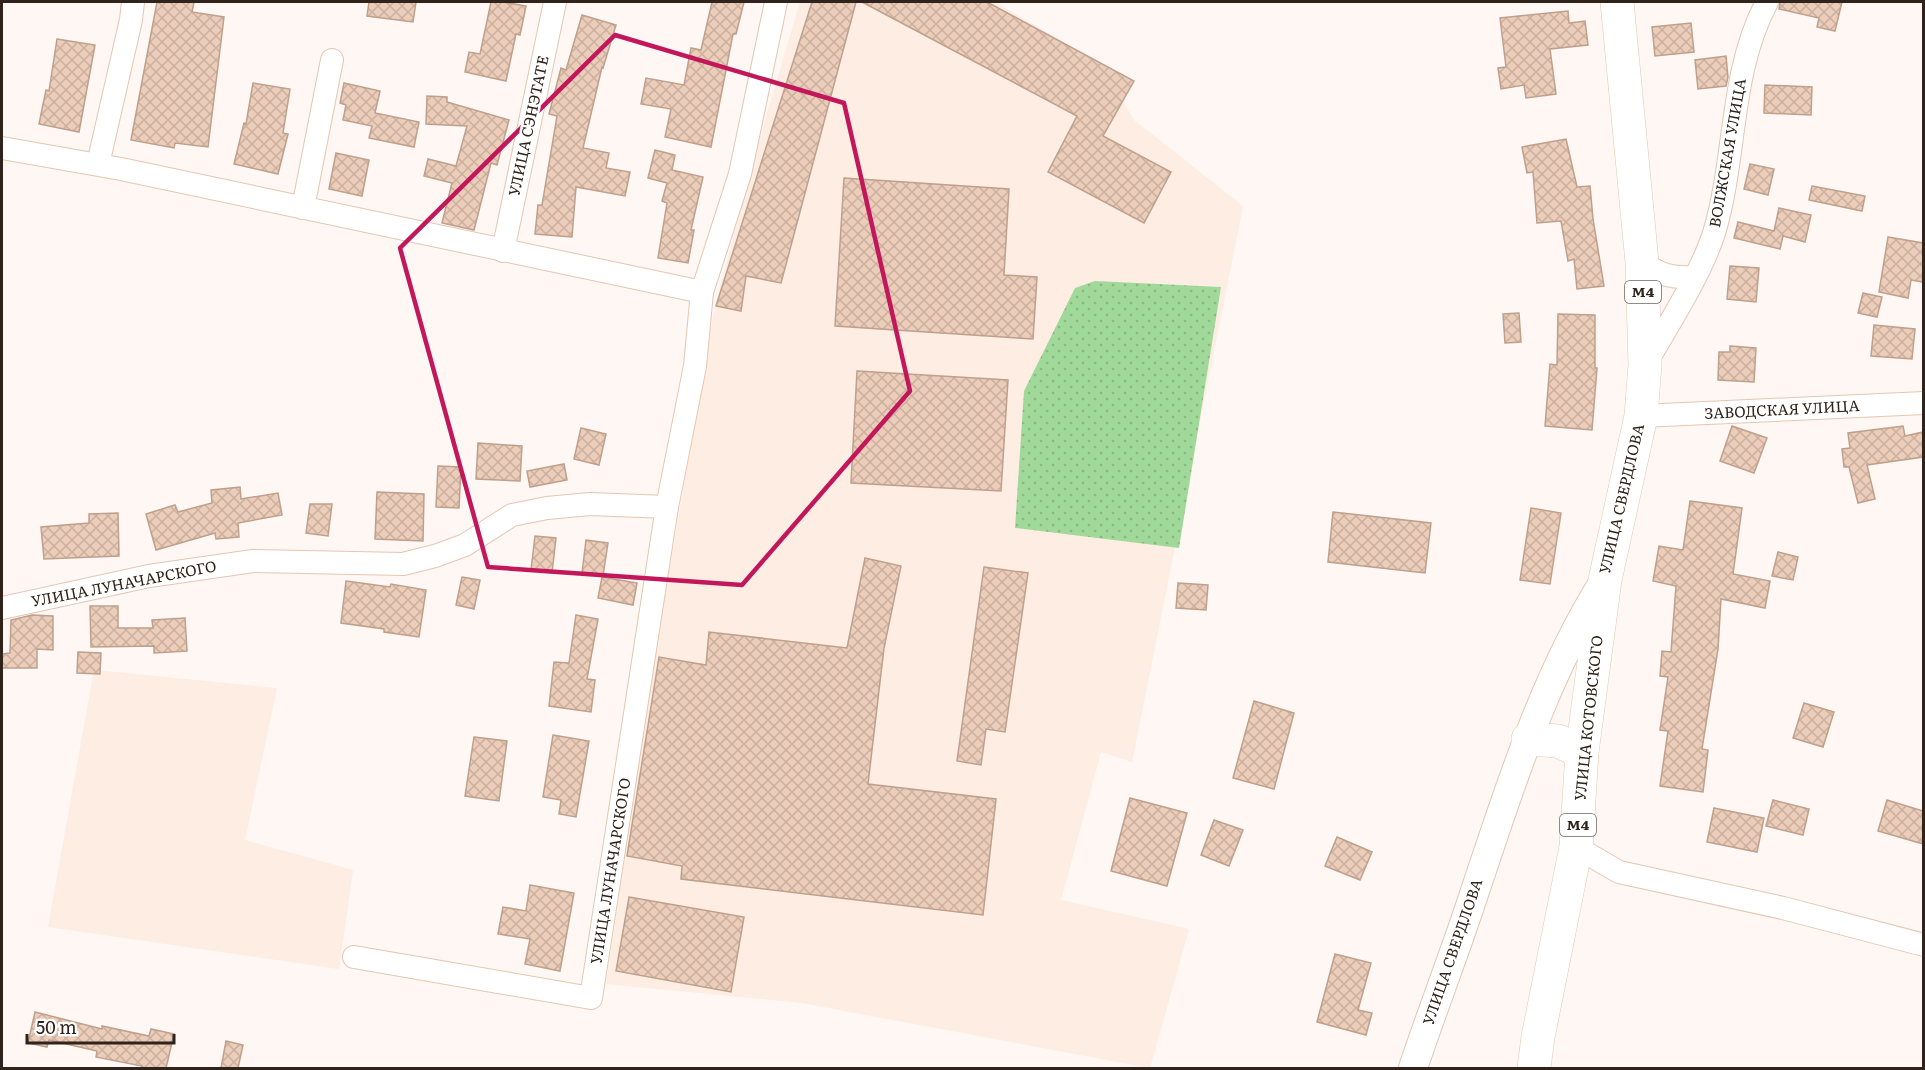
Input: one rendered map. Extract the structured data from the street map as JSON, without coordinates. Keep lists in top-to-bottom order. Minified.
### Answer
{"streets":{"highway":["M4","УЛИЦА СВЕРДЛОВА","УЛИЦА КОТОВСКОГО"],"street":["УЛИЦА СЭНЭТАТЕ","ВОЛЖСКАЯ УЛИЦА","ЗАВОДСКАЯ УЛИЦА","УЛИЦА ЛУНАЧАРСКОГО"]},"crossings":[["ВОЛЖСКАЯ УЛИЦА","УЛИЦА СВЕРДЛОВА"],["ЗАВОДСКАЯ УЛИЦА","УЛИЦА СВЕРДЛОВА"],["УЛИЦА СВЕРДЛОВА","УЛИЦА КОТОВСКОГО"]],"scale_bar":"50 m"}
